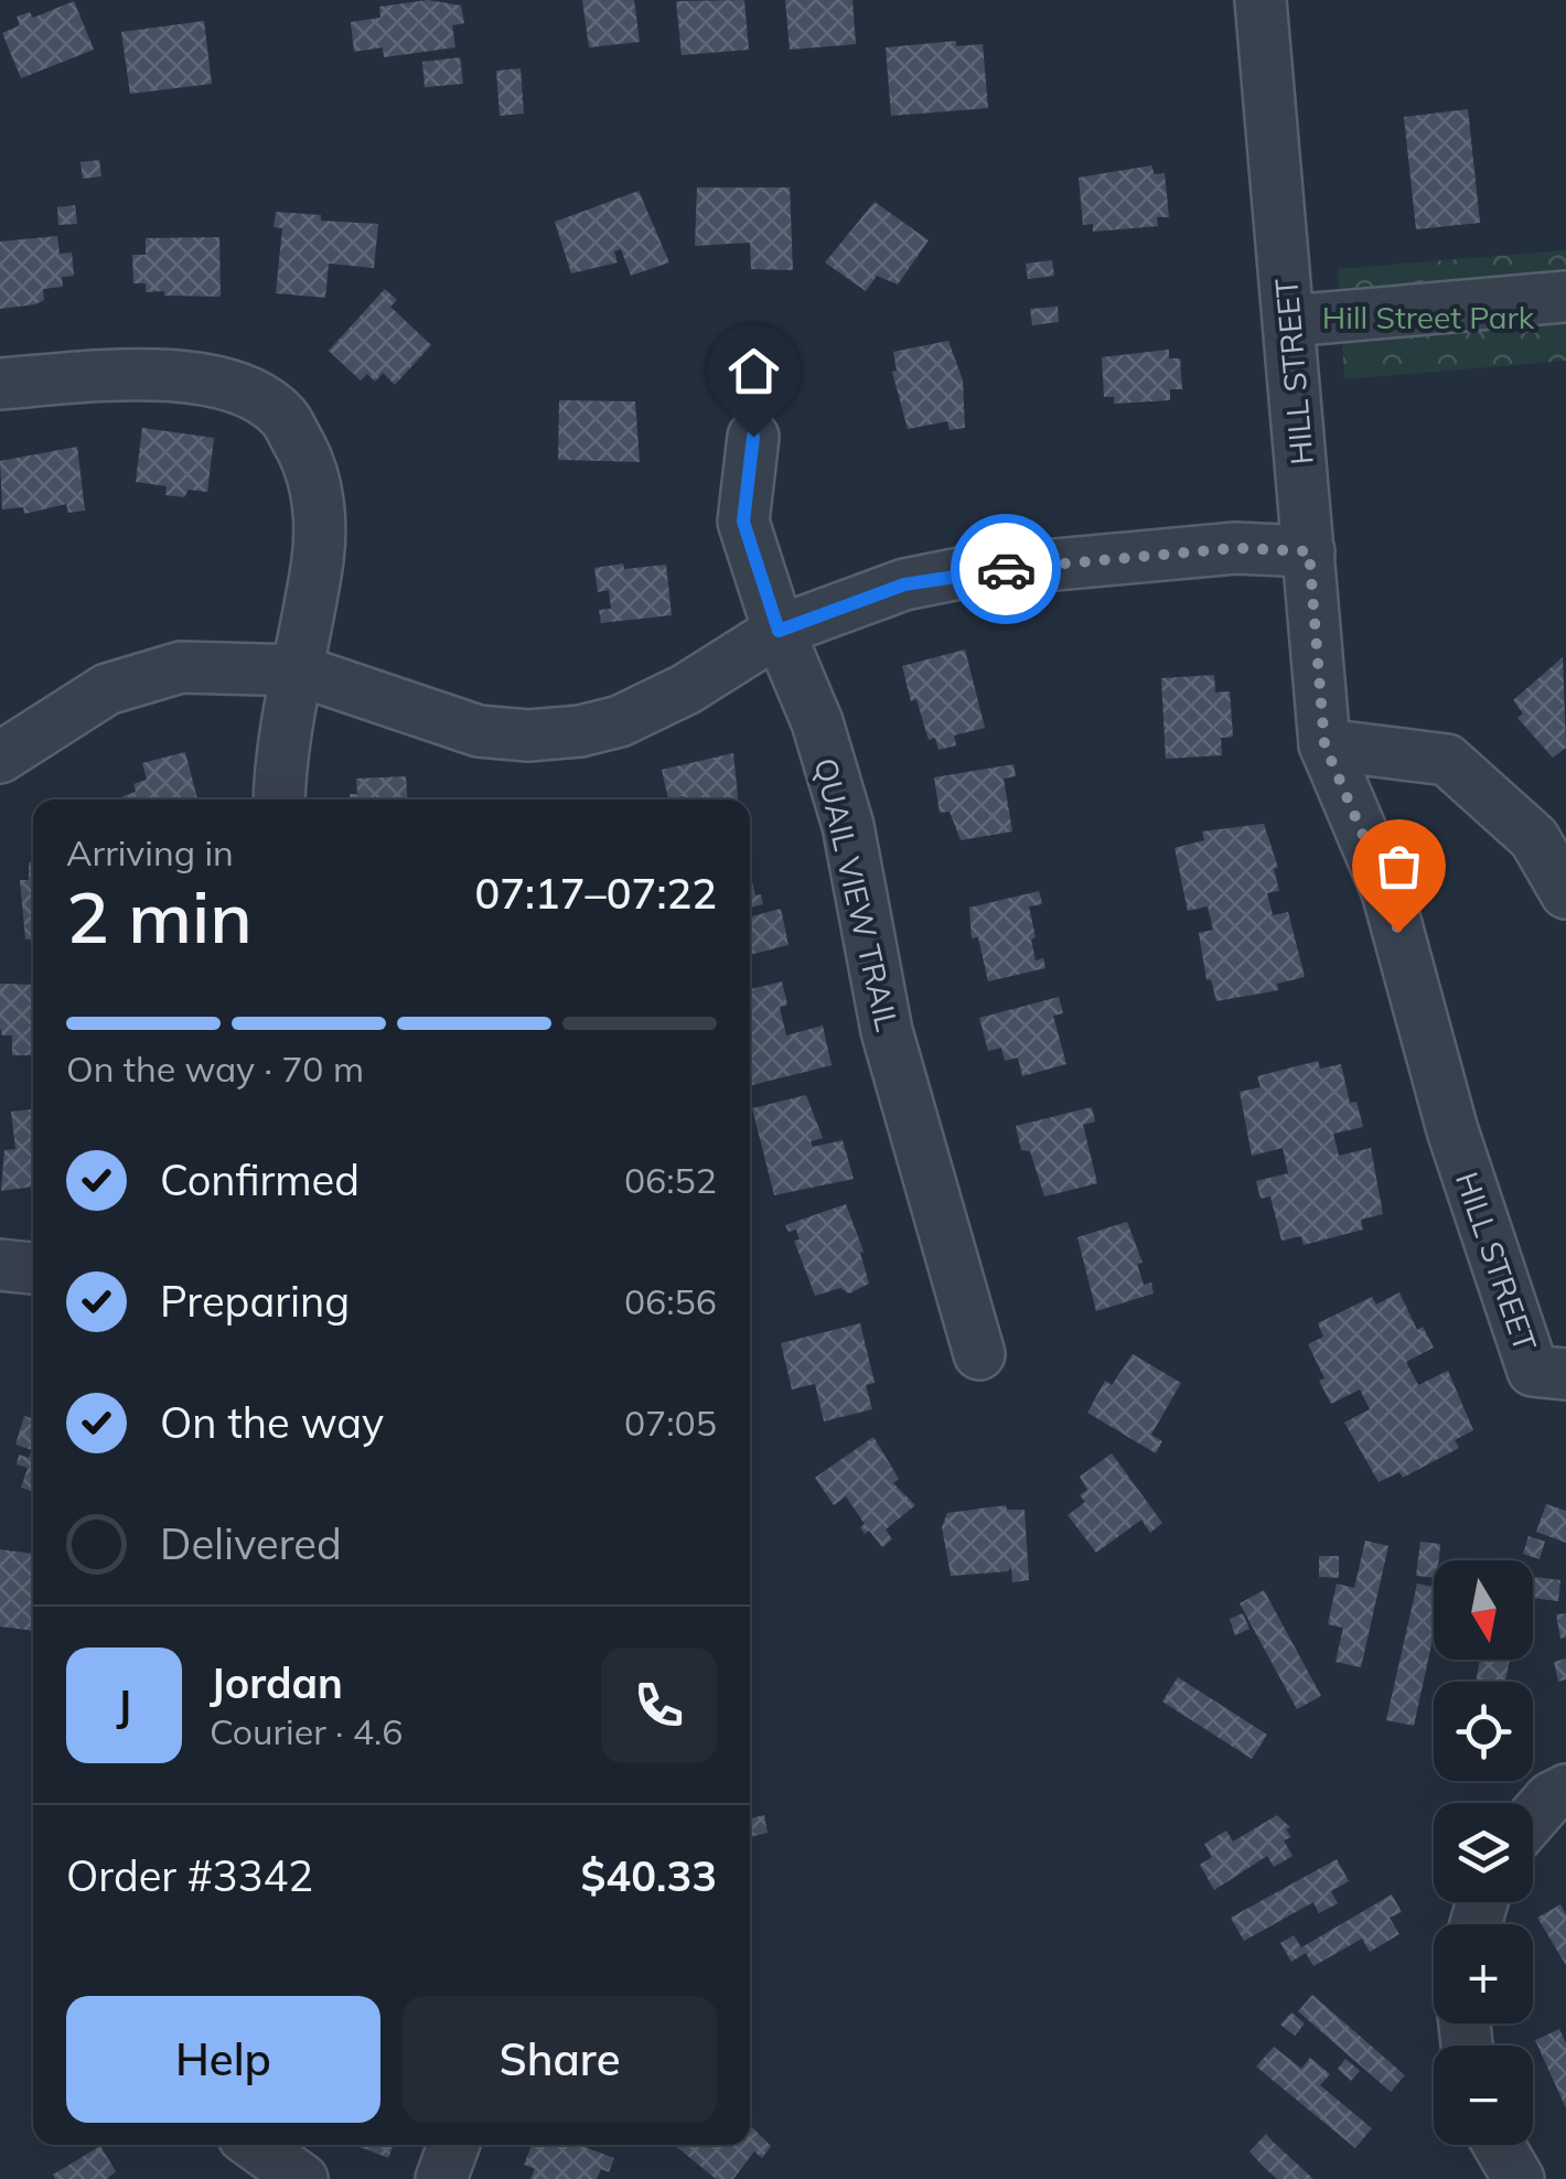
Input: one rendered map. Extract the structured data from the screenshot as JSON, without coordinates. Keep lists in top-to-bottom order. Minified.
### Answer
{"streets":{"street":["HILL STREET","QUAIL VIEW TRAIL"]},"parks":["Hill Street Park"],"north":"bottom","page":{"heading":["2 min","Arriving in","07:17–07:22"],"panel":["Jordan","Courier · 4.6","Order #3342","$40.33"],"bar":"On the way · 70 m","list":[["Confirmed","06:52"],["Preparing","06:56"],["On the way","07:05"],"Delivered"],"map_buttons":["+","−"],"round":"J","buttons":["Help","Share"]}}
